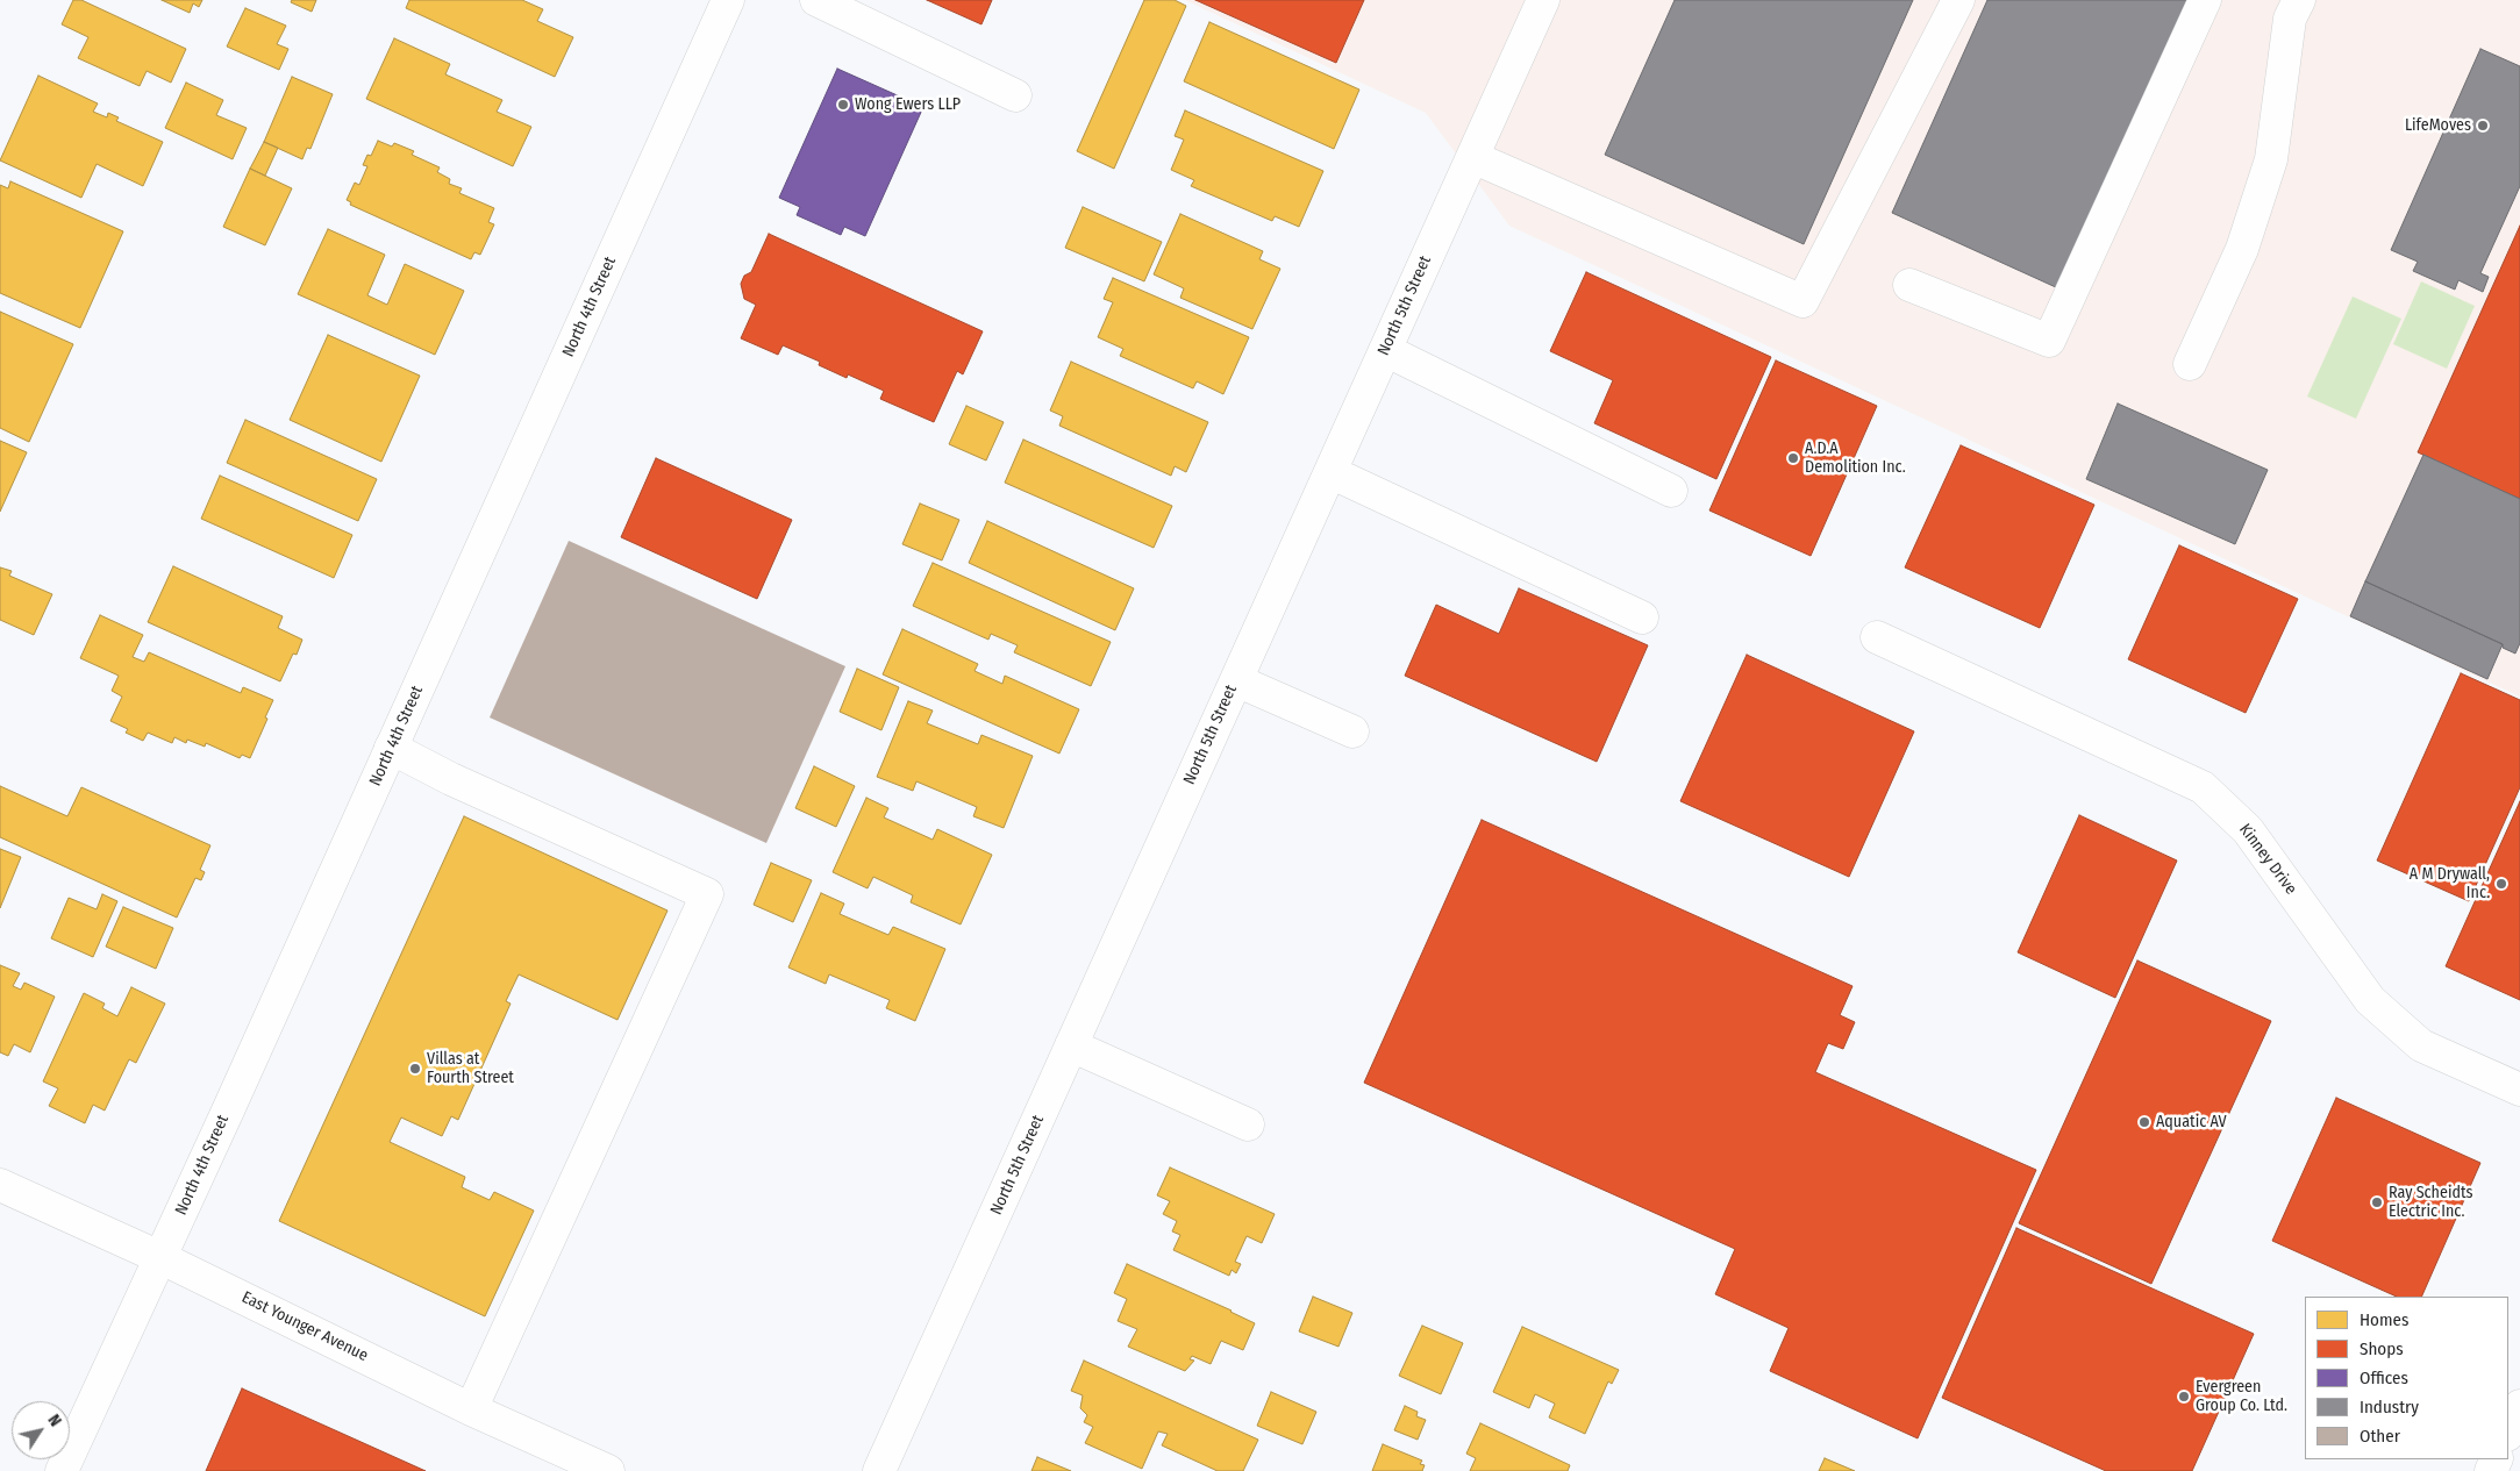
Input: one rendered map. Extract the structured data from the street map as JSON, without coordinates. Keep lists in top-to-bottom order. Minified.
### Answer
{"streets":{"street":["North 5th Street","North 4th Street","Kinney Drive","East Younger Avenue"]},"crossings":[["North 4th Street","East Younger Avenue"]],"places":["Wong Ewers LLP","LifeMoves","A.D.A Demolition Inc.","A M Drywall, Inc.","Villas at Fourth Street","Aquatic AV","Ray Scheidts Electric Inc.","Evergreen Group Co. Ltd."],"legend":["Homes","Shops","Offices","Industry","Other"],"north":"top right"}
